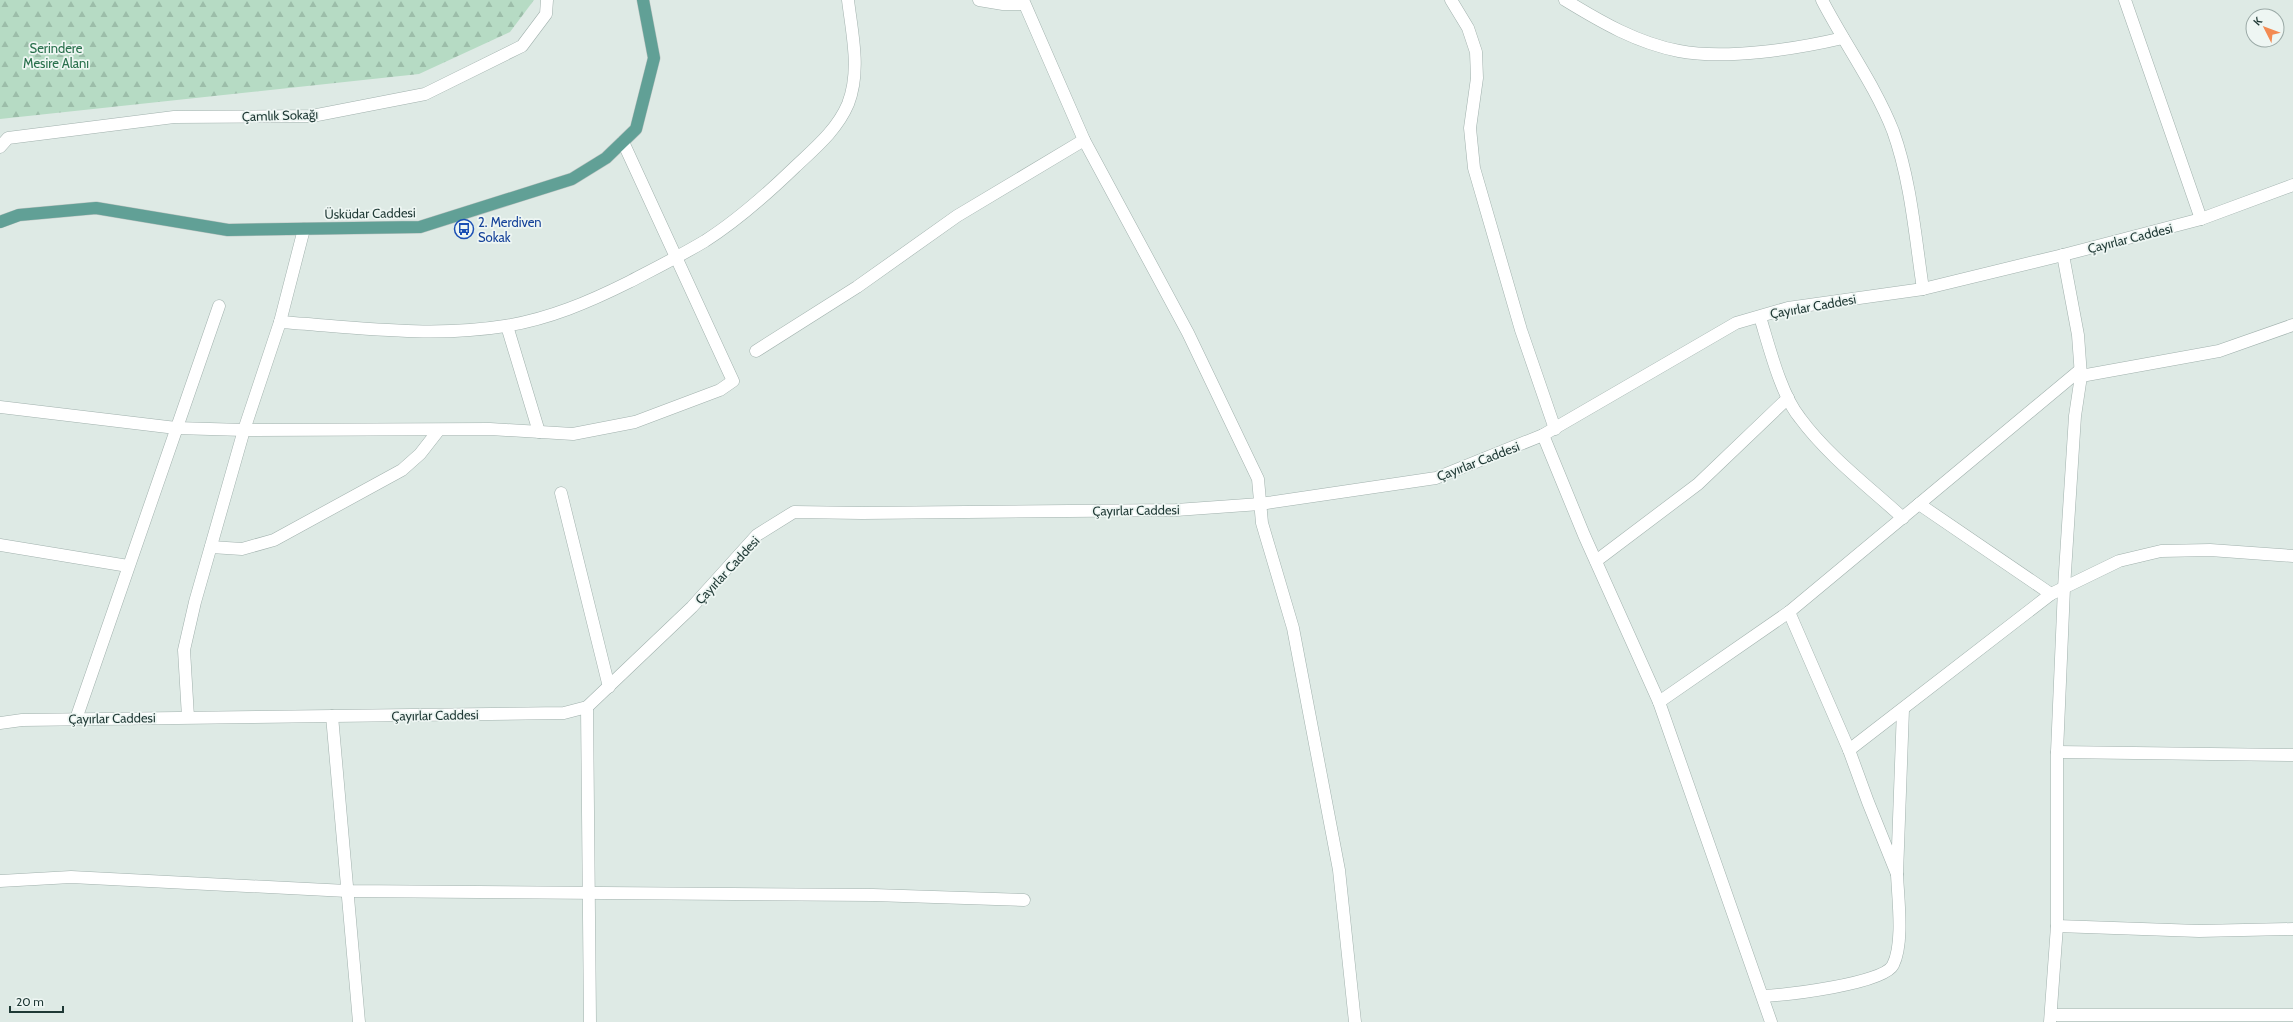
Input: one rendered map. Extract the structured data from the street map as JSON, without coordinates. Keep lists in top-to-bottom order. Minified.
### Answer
{"streets":{"main road":["Üsküdar Caddesi"],"street":["Çamlık Sokağı","Çayırlar Caddesi"]},"parks":["Serindere Mesire Alanı"],"places":{"bus stop":["2. Merdiven Sokak"]},"scale_bar":"20 m","north":"top left"}
